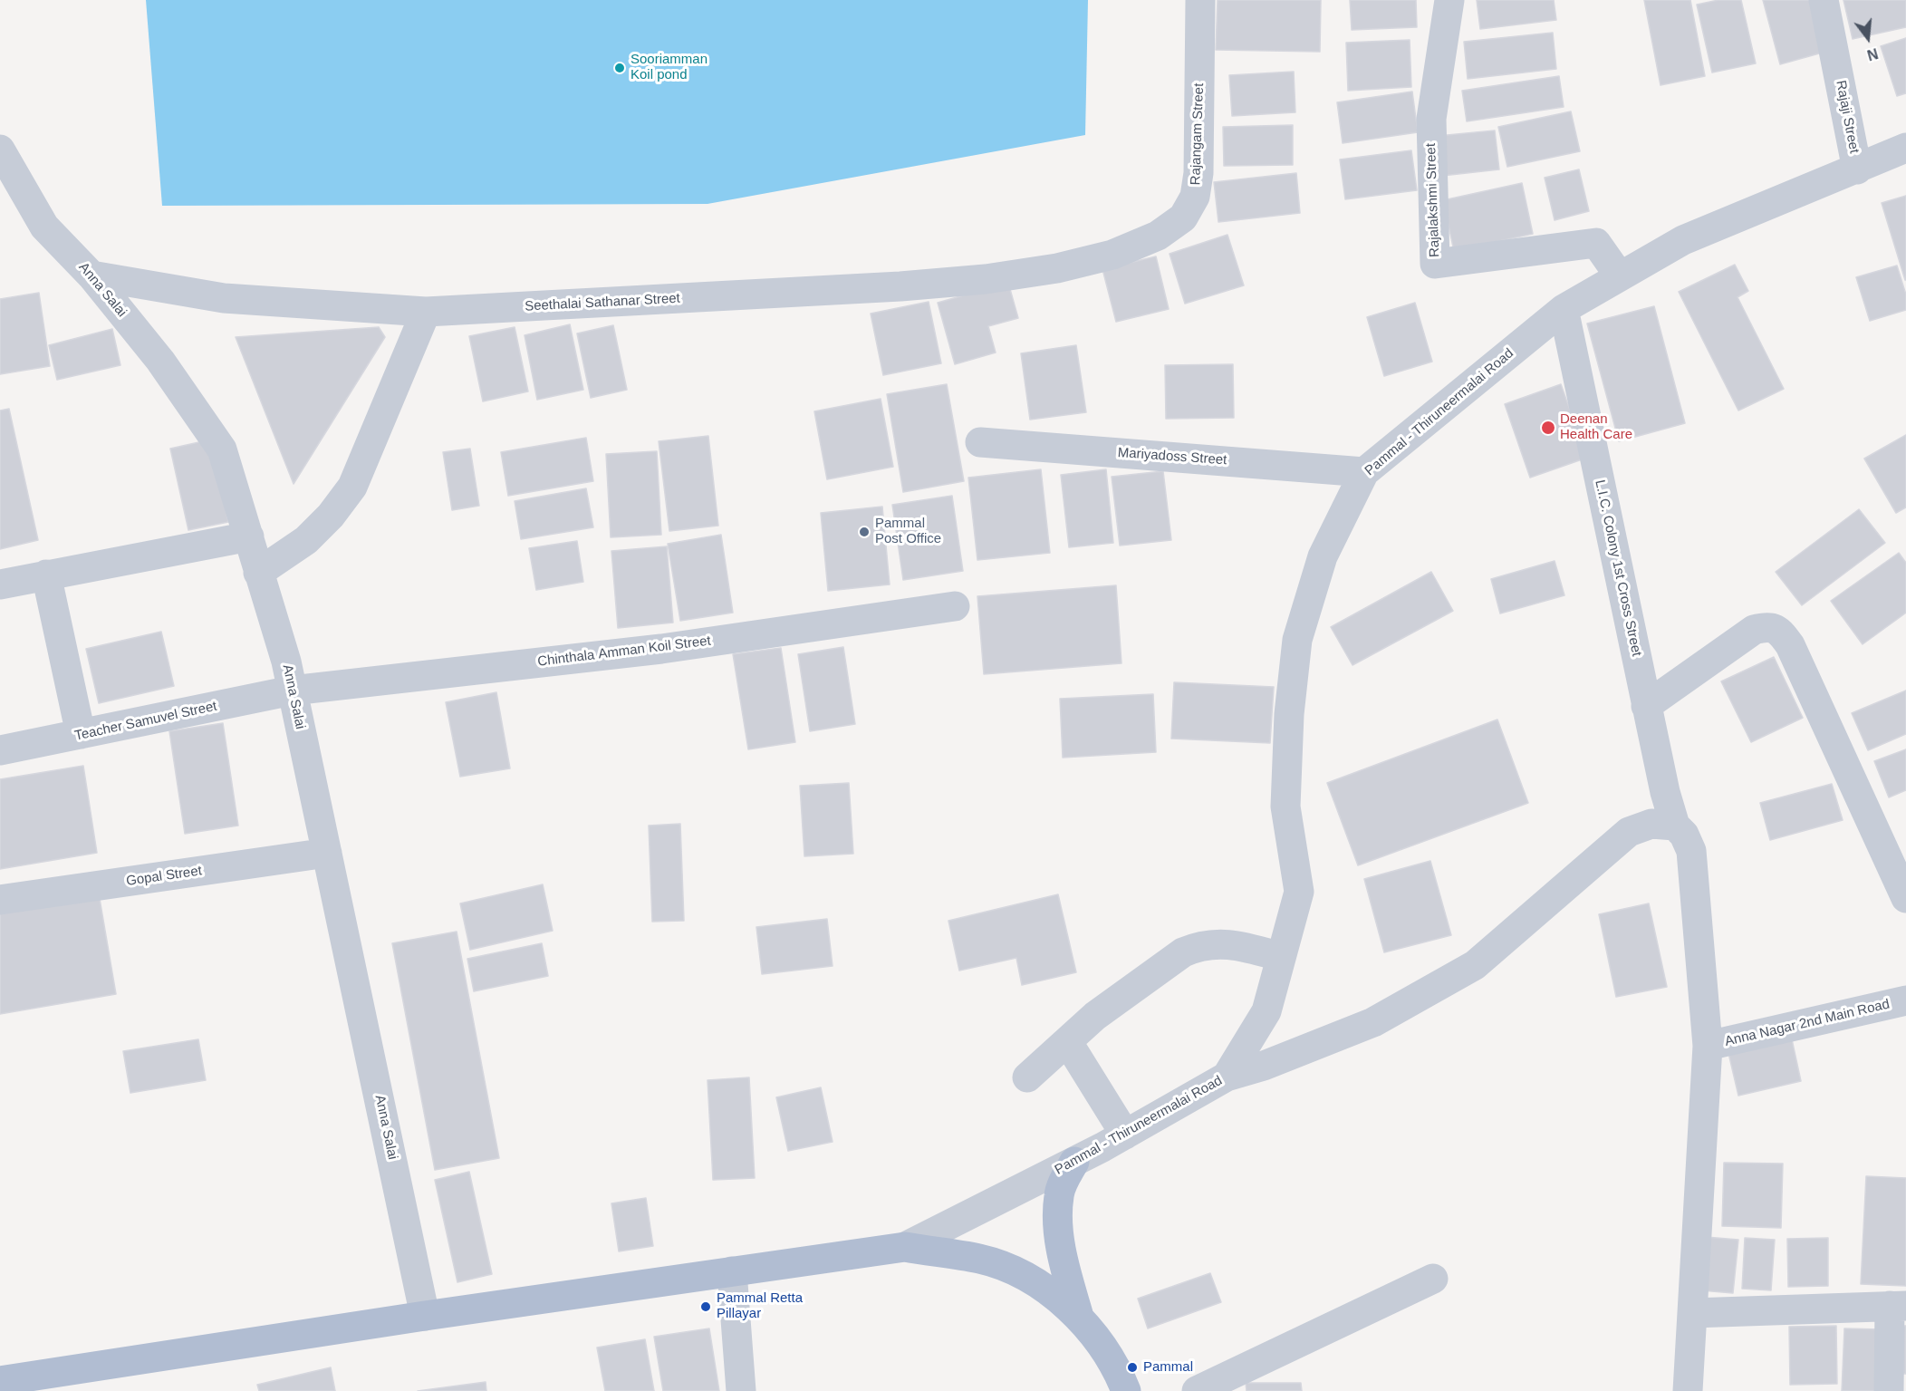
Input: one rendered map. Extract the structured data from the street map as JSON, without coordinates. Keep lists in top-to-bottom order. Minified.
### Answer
{"streets":{"street":["Rajaji Street","Rajangam Street","Rajalakshmi Street","Anna Salai","Seethalai Sathanar Street","Pammal - Thiruneermalai Road","Mariyadoss Street","L.I.C. Colony 1st Cross Street","Chinthala Amman Koil Street","Teacher Samuvel Street","Gopal Street","Anna Nagar 2nd Main Road"]},"crossings":[["Rajaji Street","Pammal - Thiruneermalai Road"],["Rajangam Street","Seethalai Sathanar Street"],["Rajalakshmi Street","Pammal - Thiruneermalai Road"],["Anna Salai","Seethalai Sathanar Street"],["Anna Salai","Chinthala Amman Koil Street"],["Anna Salai","Teacher Samuvel Street"],["Anna Salai","Gopal Street"],["Pammal - Thiruneermalai Road","Mariyadoss Street"],["Pammal - Thiruneermalai Road","L.I.C. Colony 1st Cross Street"],["L.I.C. Colony 1st Cross Street","Anna Nagar 2nd Main Road"],["Chinthala Amman Koil Street","Teacher Samuvel Street"]],"places":["Sooriamman Koil pond","Deenan Health Care","Pammal Post Office","Pammal Retta Pillayar","Pammal"],"north":"bottom"}
